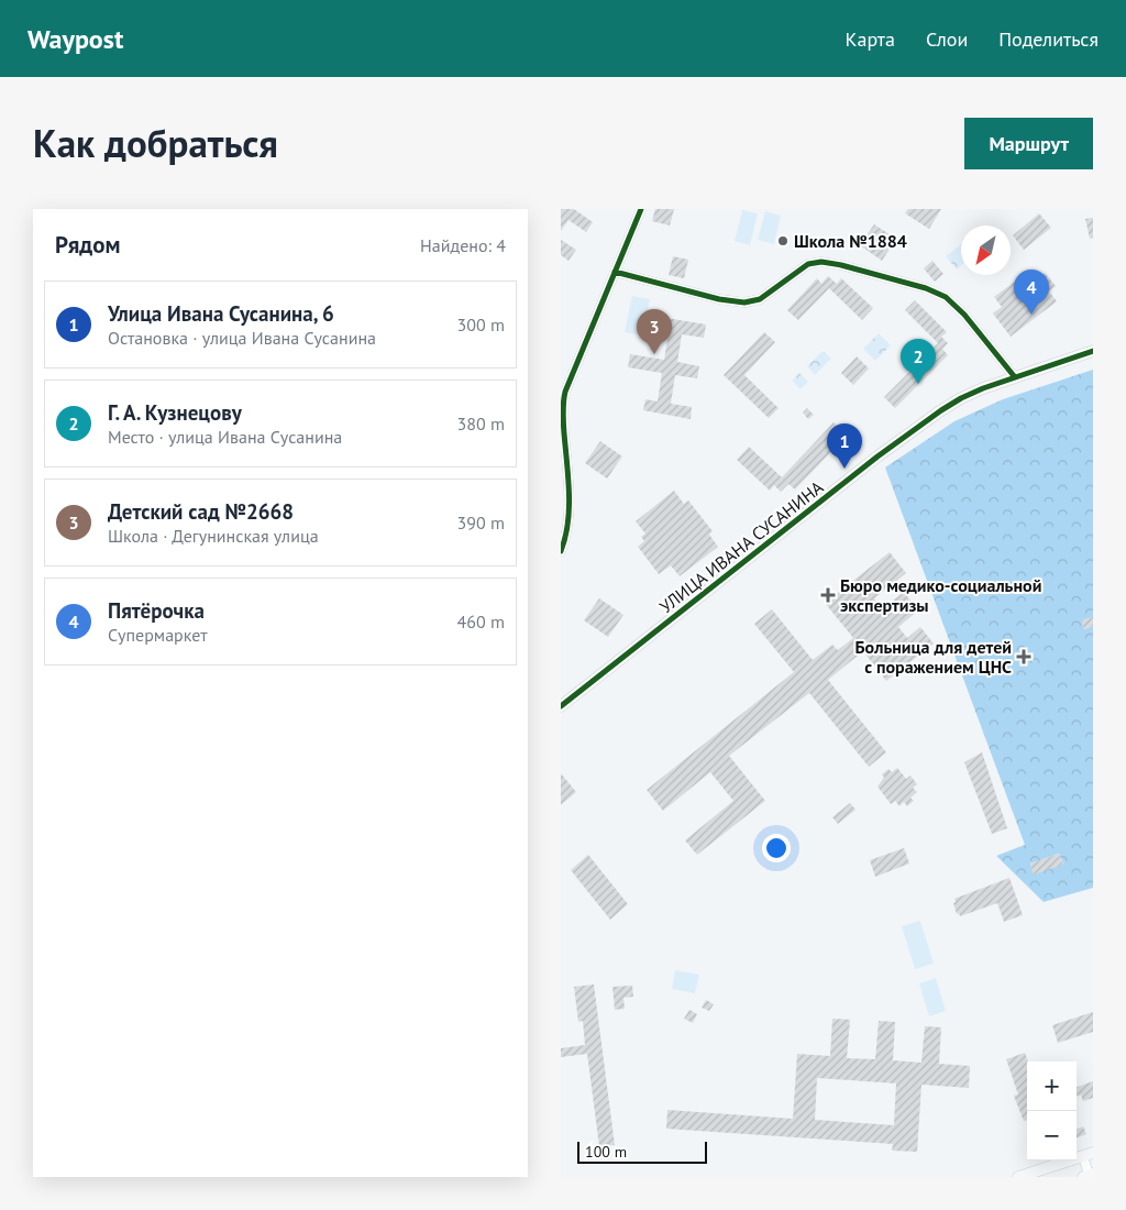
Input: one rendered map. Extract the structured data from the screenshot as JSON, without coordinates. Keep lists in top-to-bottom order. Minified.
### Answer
{"streets":{"street":["УЛИЦА ИВАНА СУСАНИНА"]},"places":{"other":["Школа №1884"],"health":["Бюро медико-социальной экспертизы","Больница для детей с поражением ЦНС"]},"scale_bar":"100 m","north":"bottom left","page":{"header":"Waypost","nav":["Карта","Слои","Поделиться"],"title":"Как добраться","buttons":"Маршрут","heading":["Рядом","Найдено: 4"],"pins":["4","3","2","1"],"list":[{"mark":"1","name":"Улица Ивана Сусанина, 6","note":"Остановка · улица Ивана Сусанина","value":"300 m"},{"mark":"2","name":"Г. А. Кузнецову","note":"Место · улица Ивана Сусанина","value":"380 m"},{"mark":"3","name":"Детский сад №2668","note":"Школа · Дегунинская улица","value":"390 m"},{"mark":"4","name":"Пятёрочка","note":"Супермаркет","value":"460 m"}],"map_buttons":["+","−"],"scale":"100 m"}}
